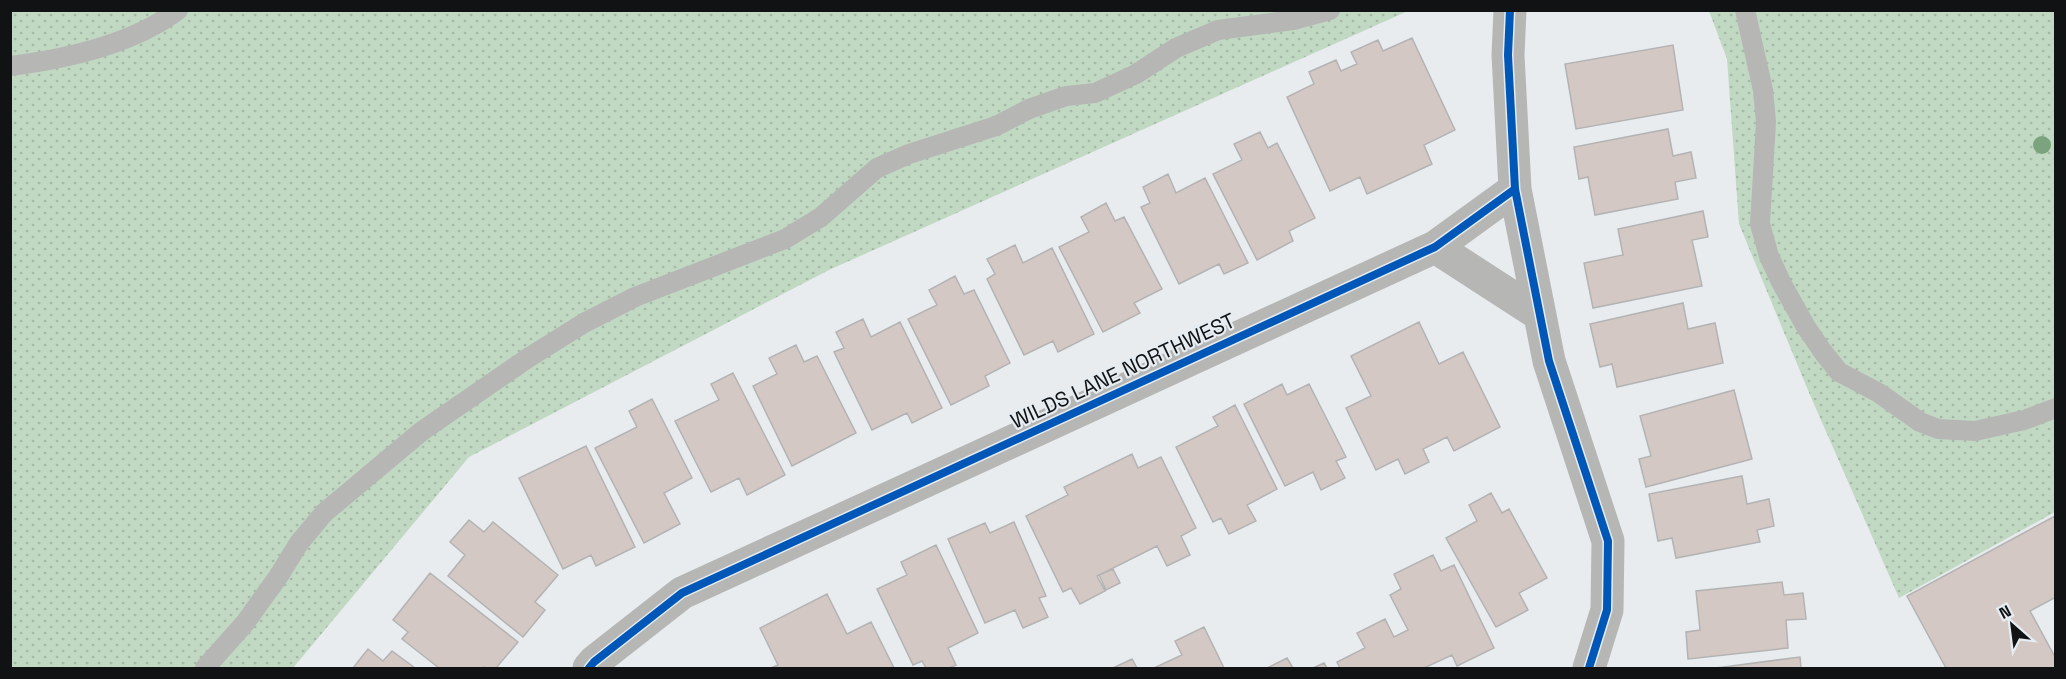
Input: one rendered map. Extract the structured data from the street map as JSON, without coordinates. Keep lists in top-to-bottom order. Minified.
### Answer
{"streets":{"street":["WILDS LANE NORTHWEST"]},"north":"top left"}
